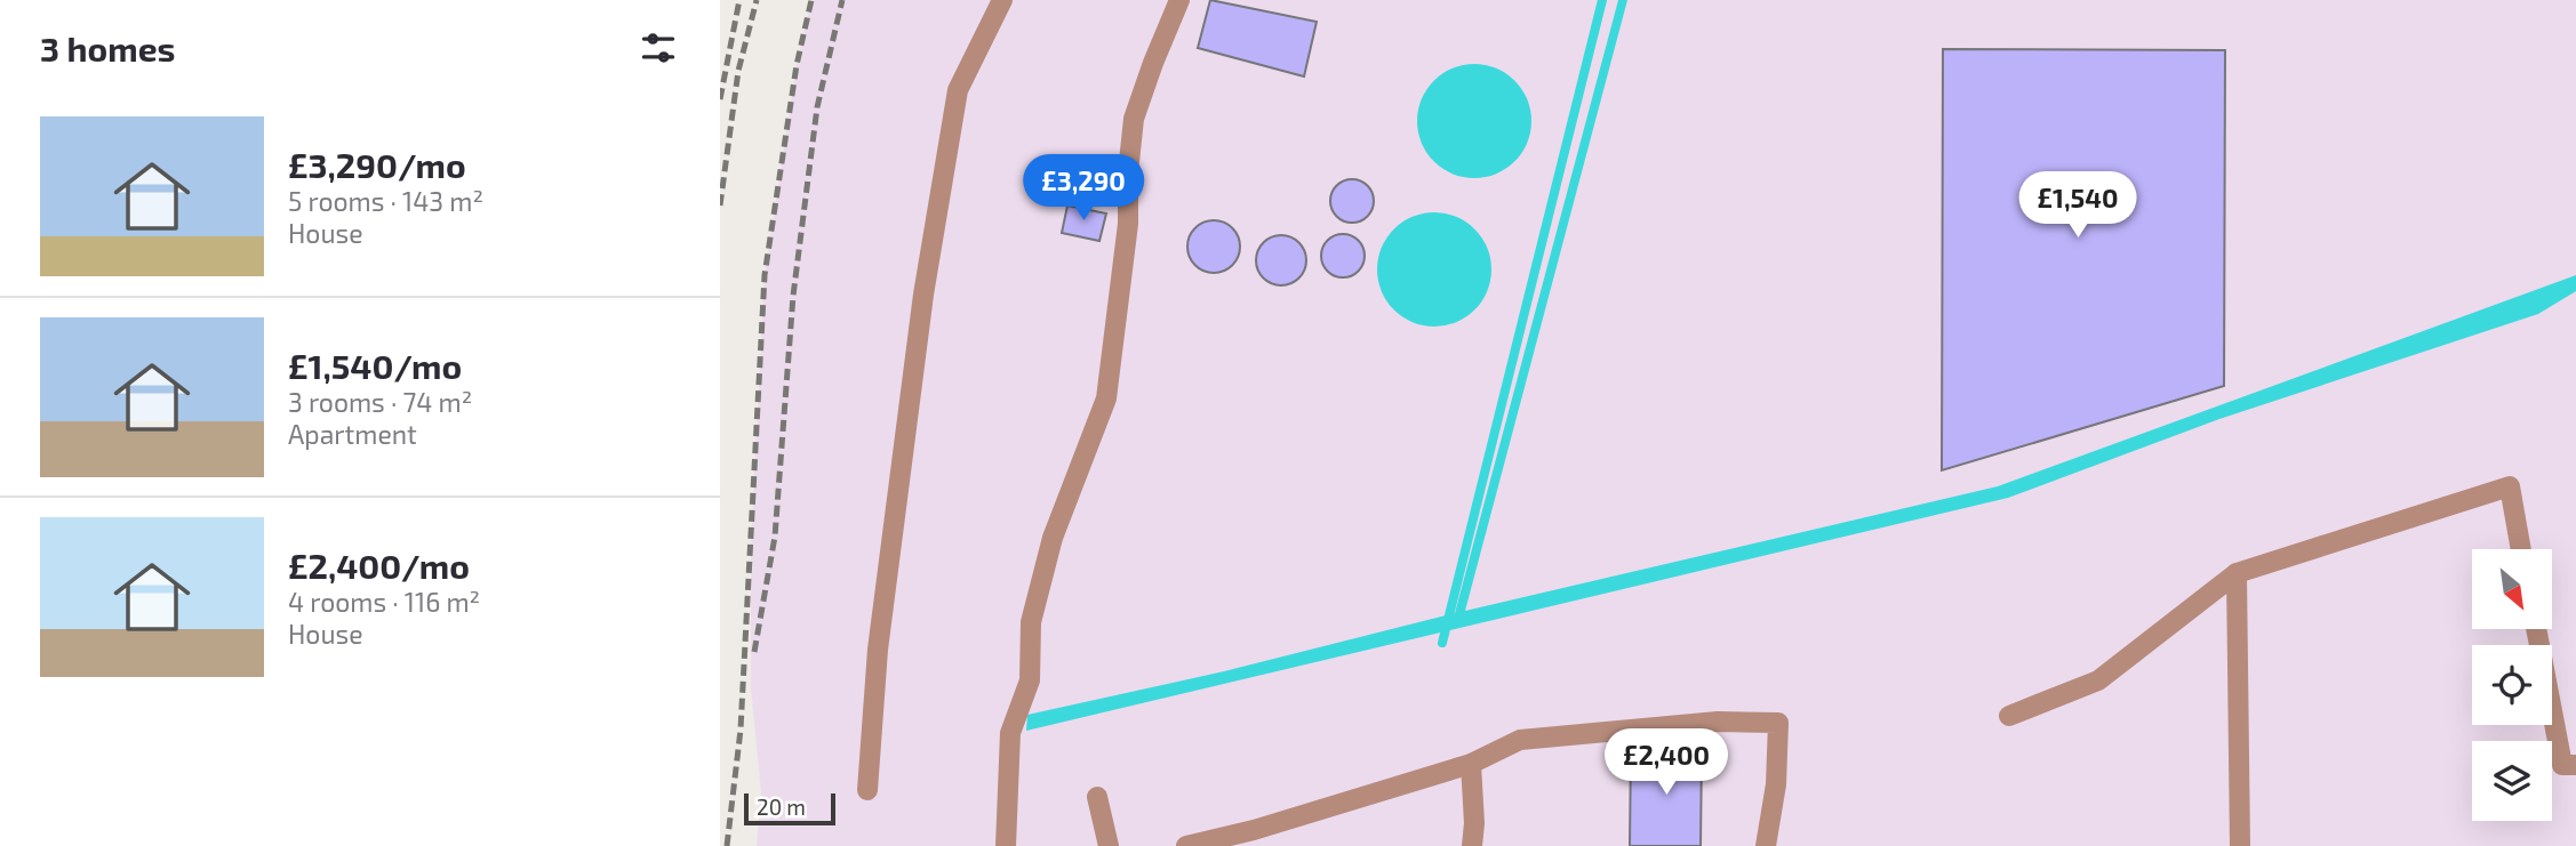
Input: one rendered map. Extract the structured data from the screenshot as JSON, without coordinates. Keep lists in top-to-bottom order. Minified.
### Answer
{"scale_bar":"20 m","north":"bottom right","page":{"heading":"3 homes","list":[{"name":"£3,290/mo","note":"5 rooms · 143 m² · House"},{"name":"£1,540/mo","note":"3 rooms · 74 m² · Apartment"},{"name":"£2,400/mo","note":"4 rooms · 116 m² · House"}],"price":["£3,290","£1,540","£2,400"],"scale":"20 m"}}
